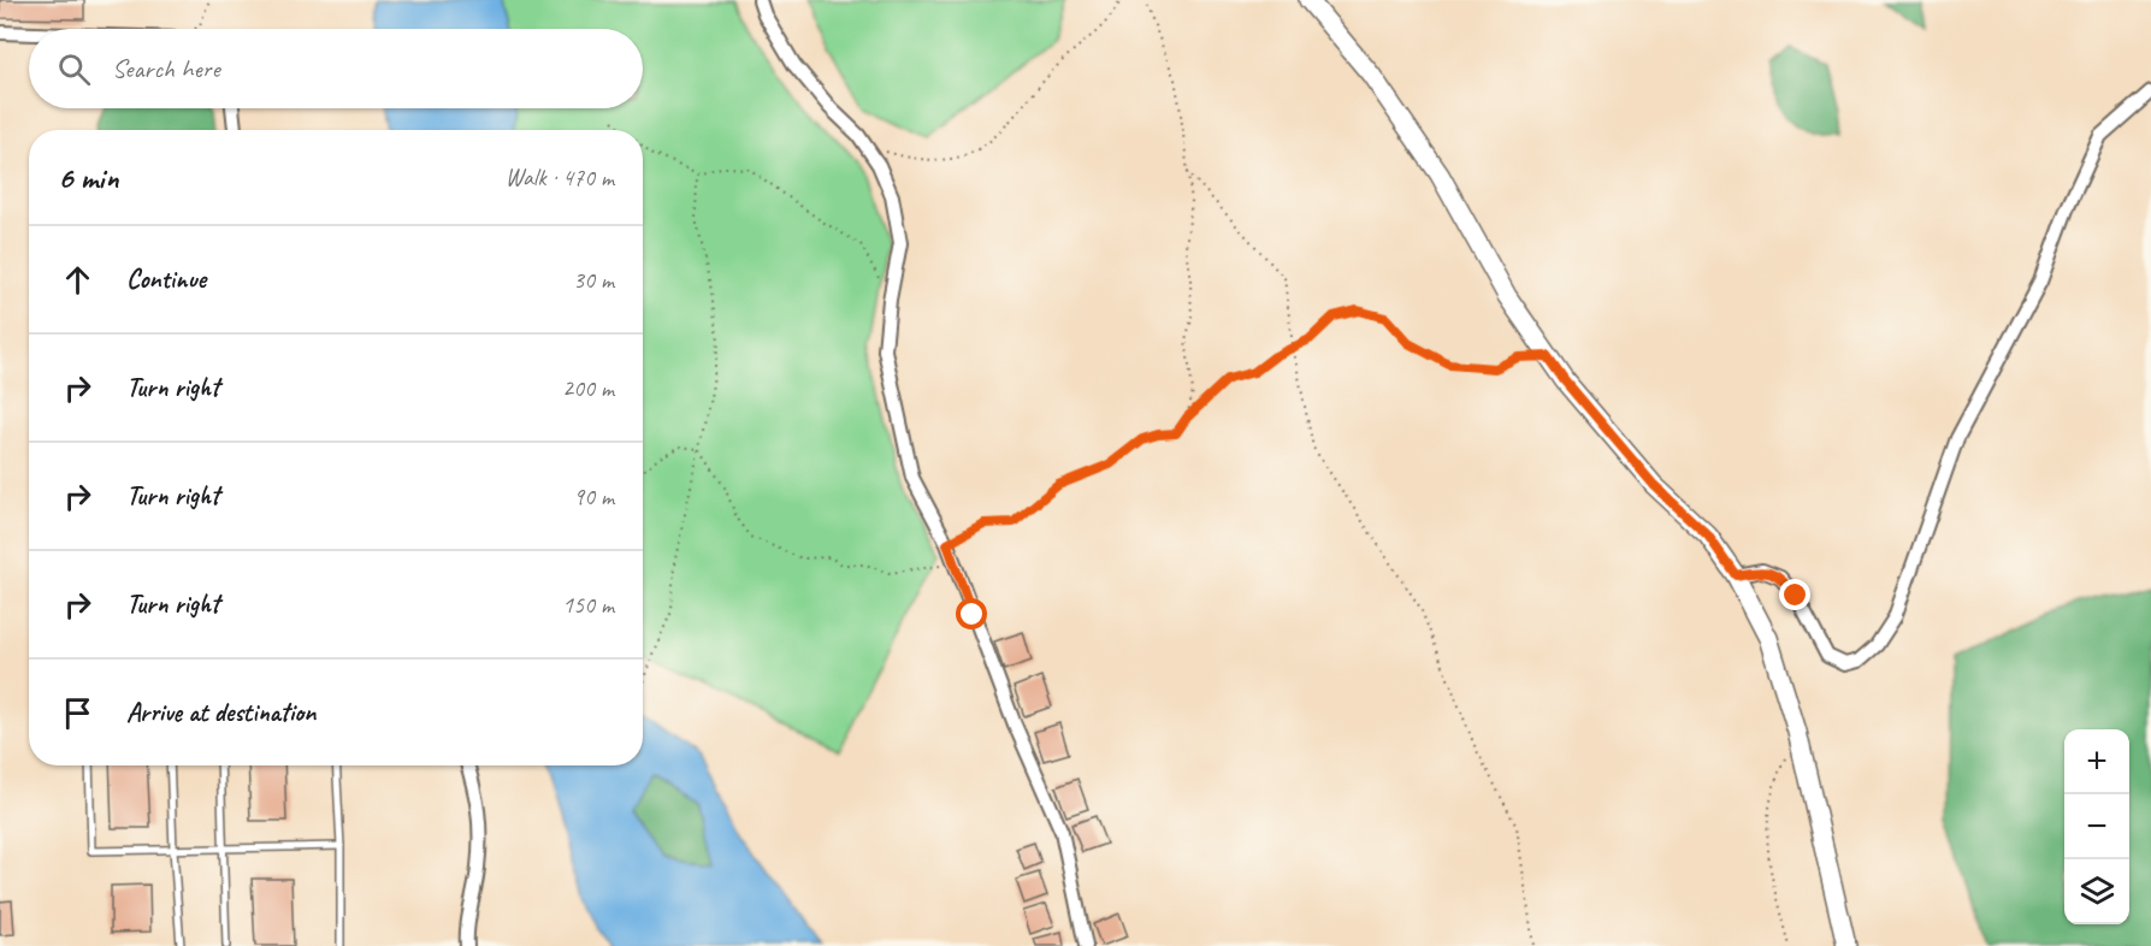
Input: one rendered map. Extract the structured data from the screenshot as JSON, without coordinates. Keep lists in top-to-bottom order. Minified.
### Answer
{"page":{"search":"Search here","heading":["6 min","Walk · 470 m"],"list":[["Continue","30 m"],["Turn right","200 m"],["Turn right","90 m"],["Turn right","150 m"],"Arrive at destination"],"map_buttons":["+","−"]}}
